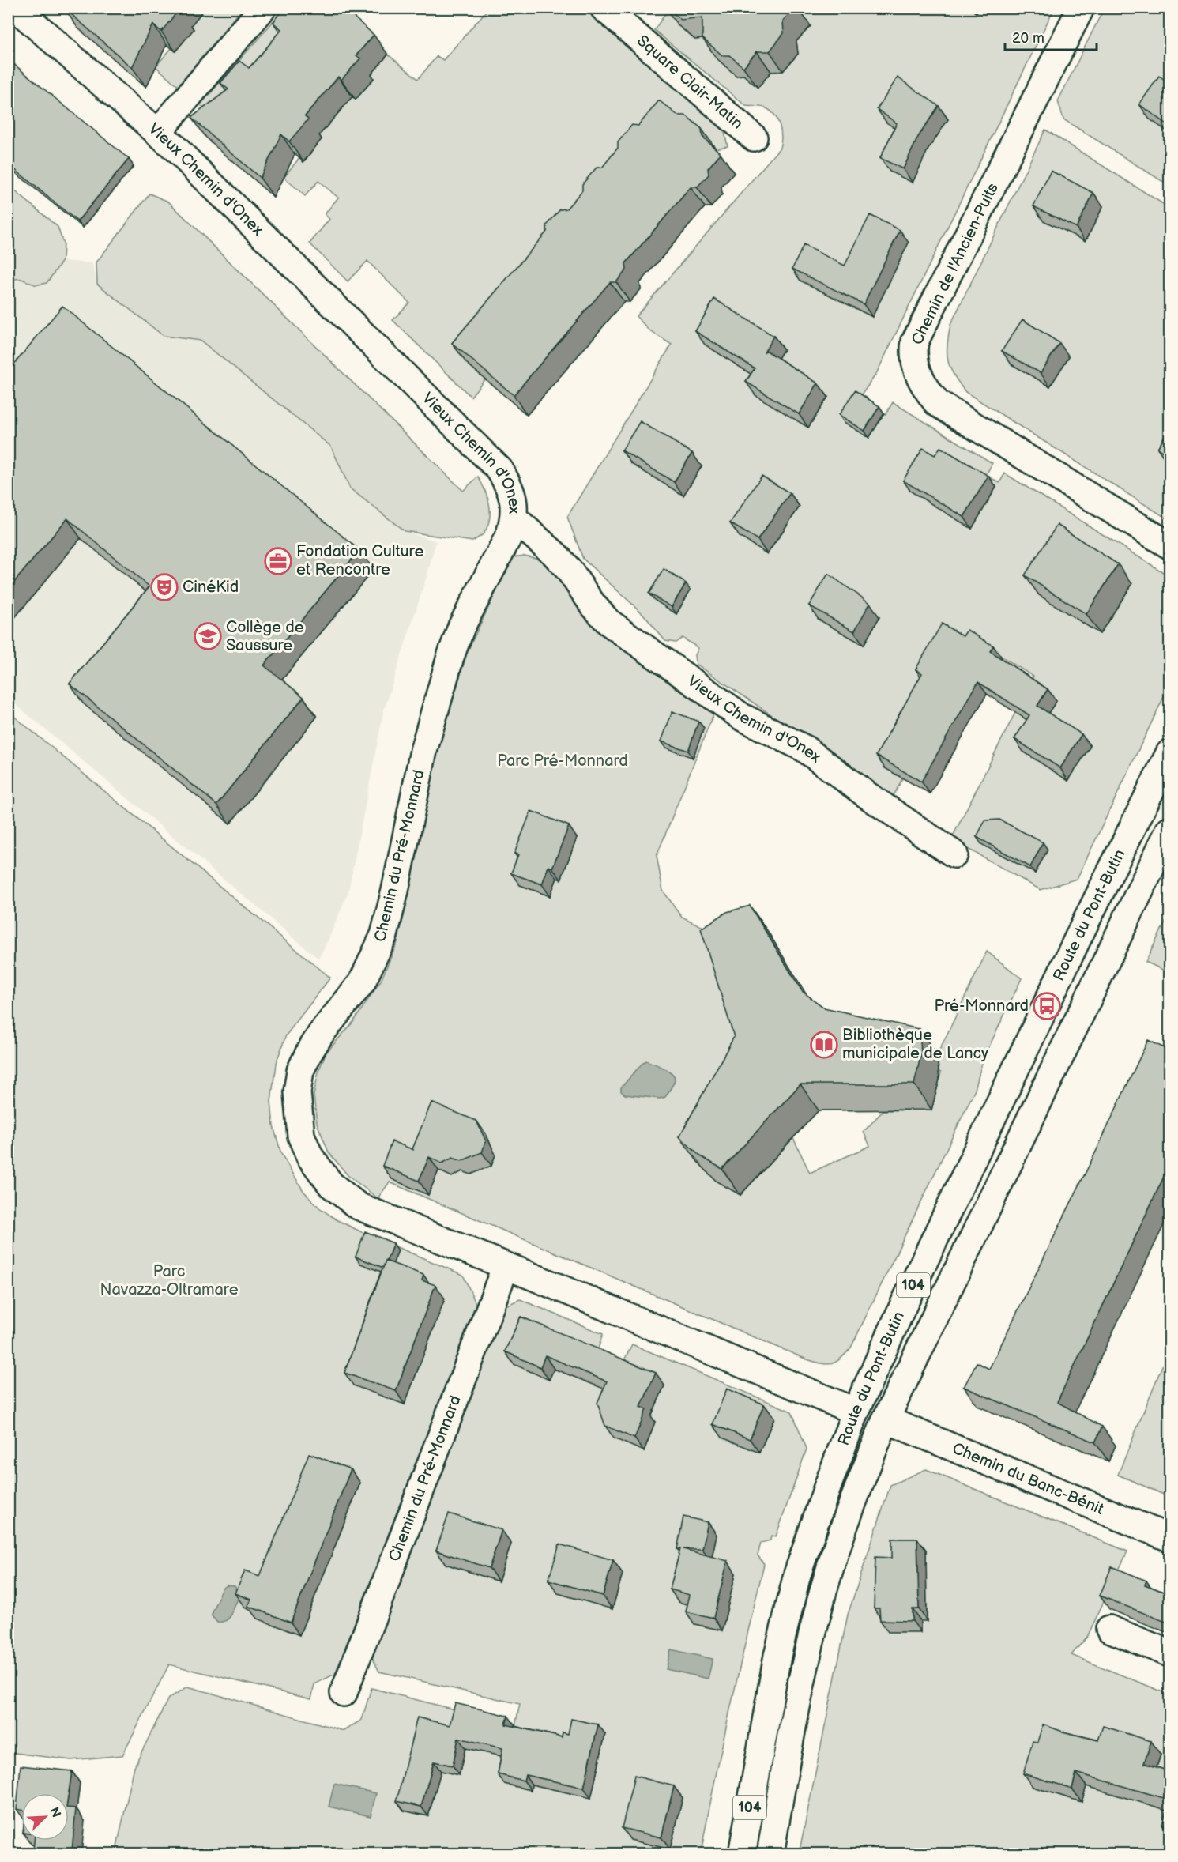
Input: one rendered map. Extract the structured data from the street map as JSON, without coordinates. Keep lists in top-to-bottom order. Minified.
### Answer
{"streets":{"street":["Square Clair-Matin","Vieux Chemin d'Onex","Chemin de l'Ancien-Puits","Chemin du Pré-Monnard","Route du Pont-Butin","104","Chemin du Banc-Bénit"]},"crossings":[["Vieux Chemin d'Onex","Chemin du Pré-Monnard"],["Chemin du Pré-Monnard","Route du Pont-Butin"],["Route du Pont-Butin","Chemin du Banc-Bénit"]],"parks":["Parc Pré-Monnard","Parc Navazza-Oltramare"],"places":{"office":["Fondation Culture et Rencontre"],"theatre":["CinéKid"],"school or university":["Collège de Saussure"],"bus stop":["Pré-Monnard"],"library":["Bibliothèque municipale de Lancy"]},"scale_bar":"20 m","north":"top right"}
